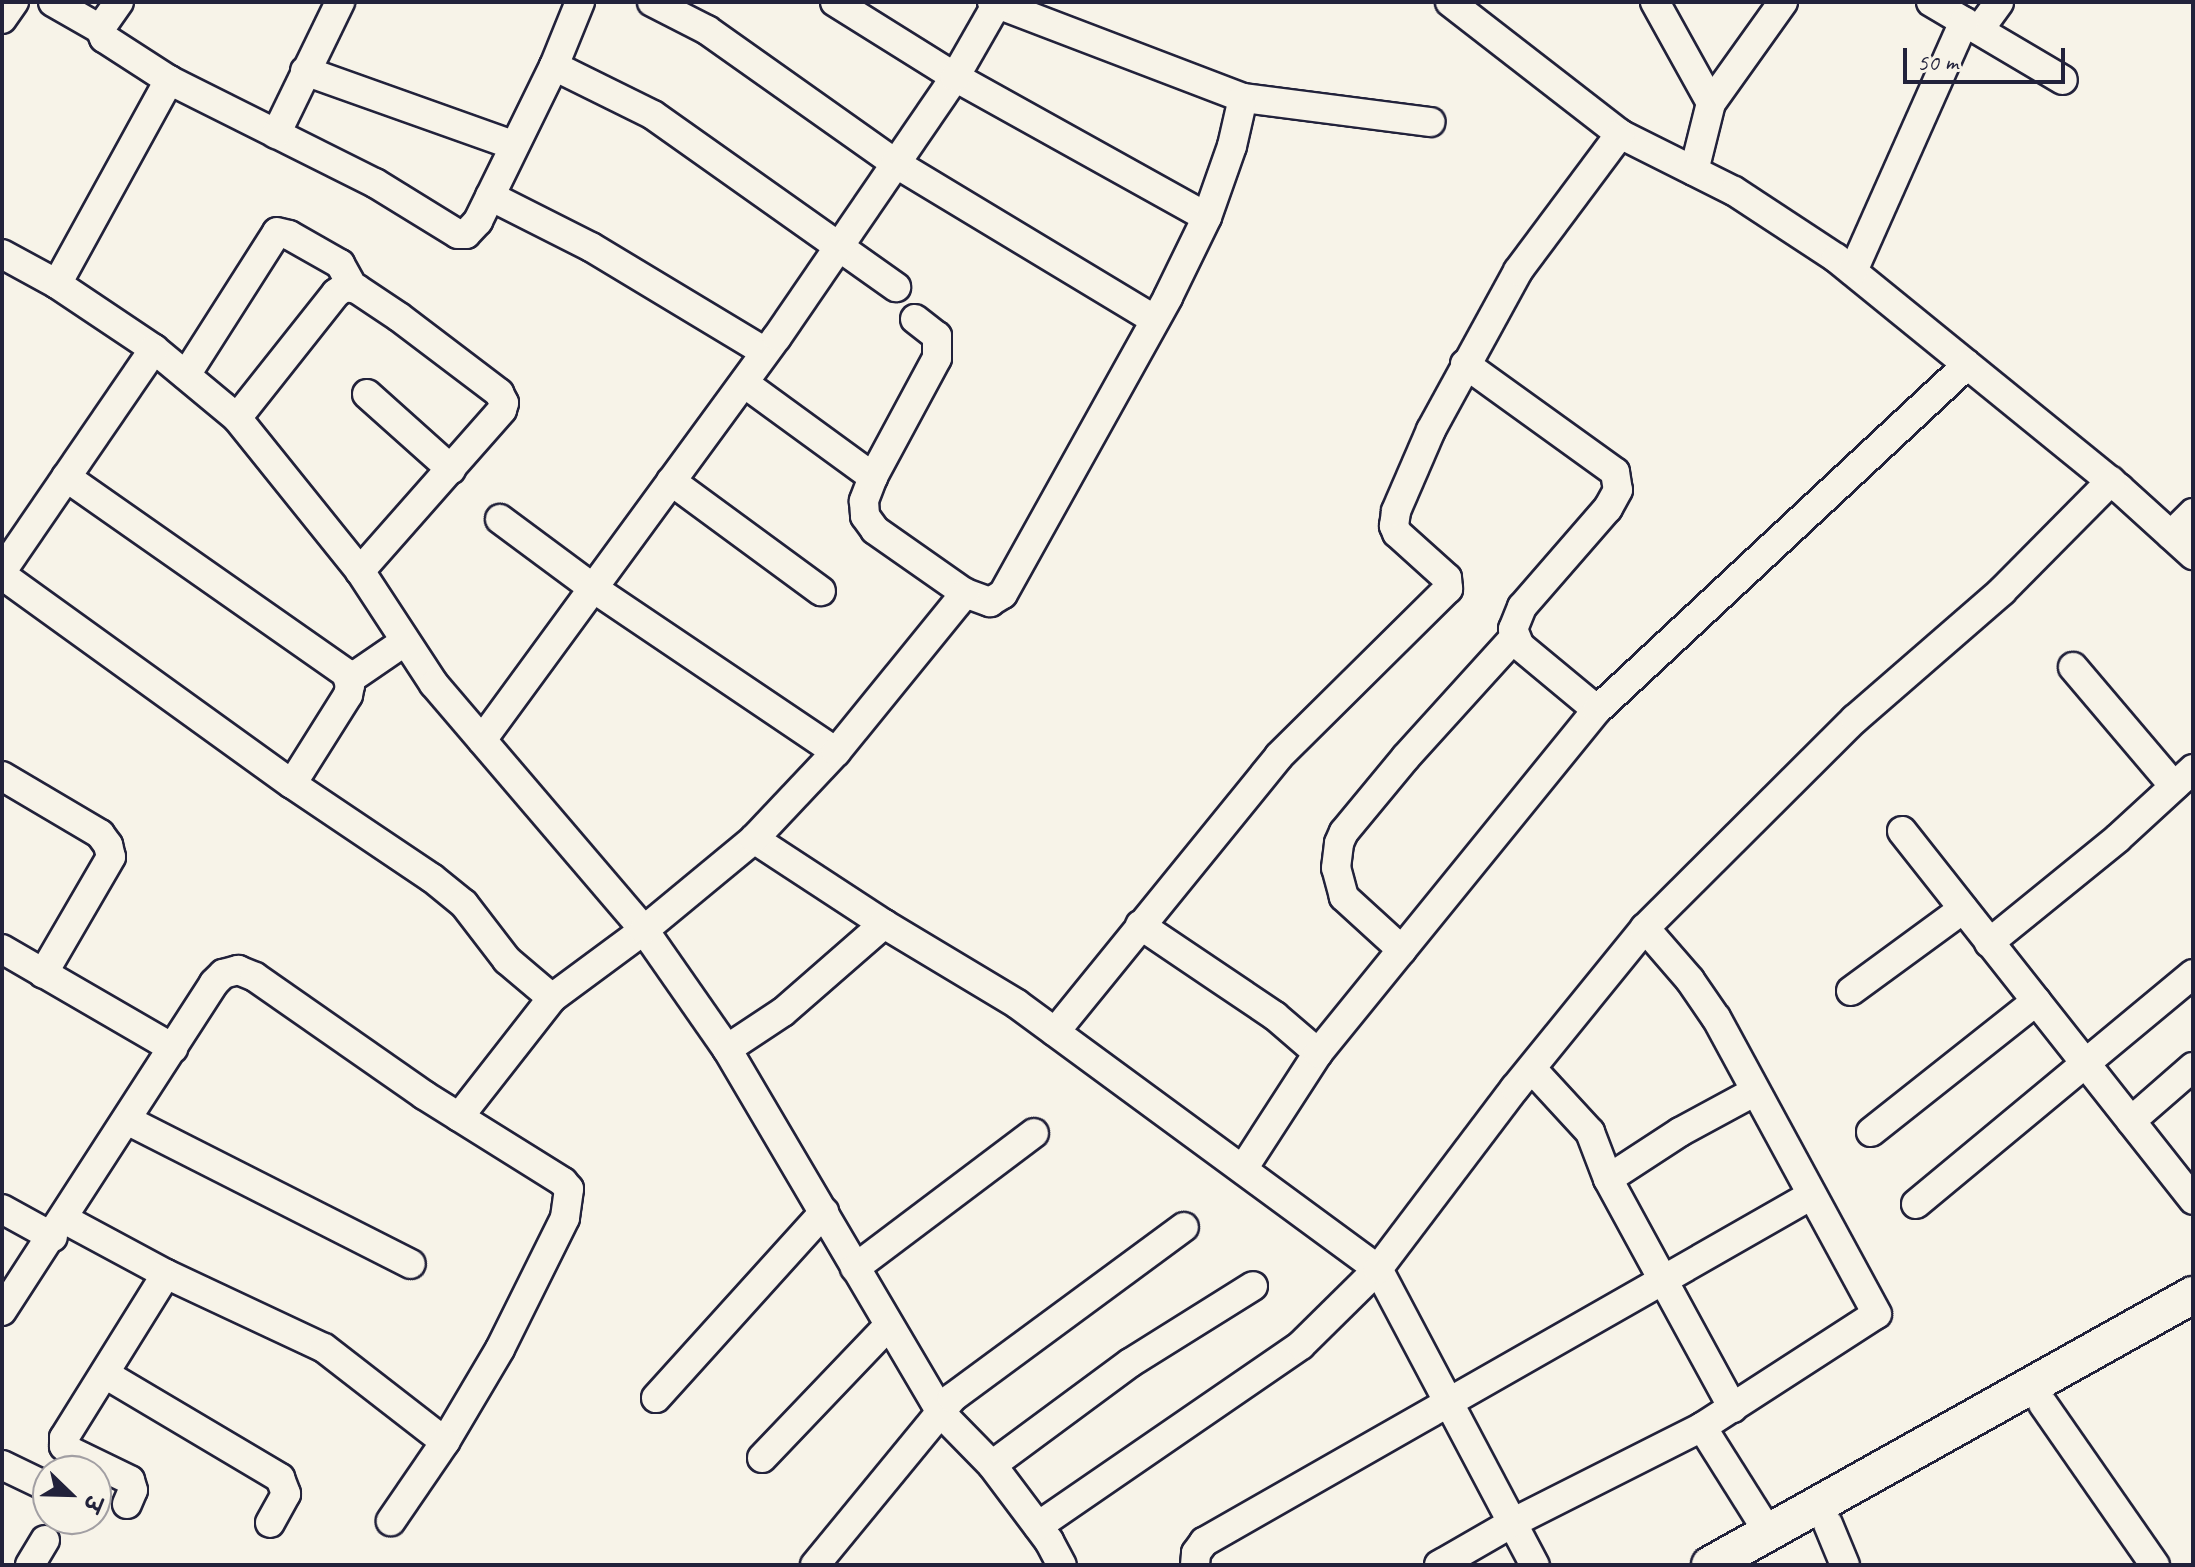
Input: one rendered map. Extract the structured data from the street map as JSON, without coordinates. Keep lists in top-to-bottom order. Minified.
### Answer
{"scale_bar":"50 m","north":"bottom right"}
